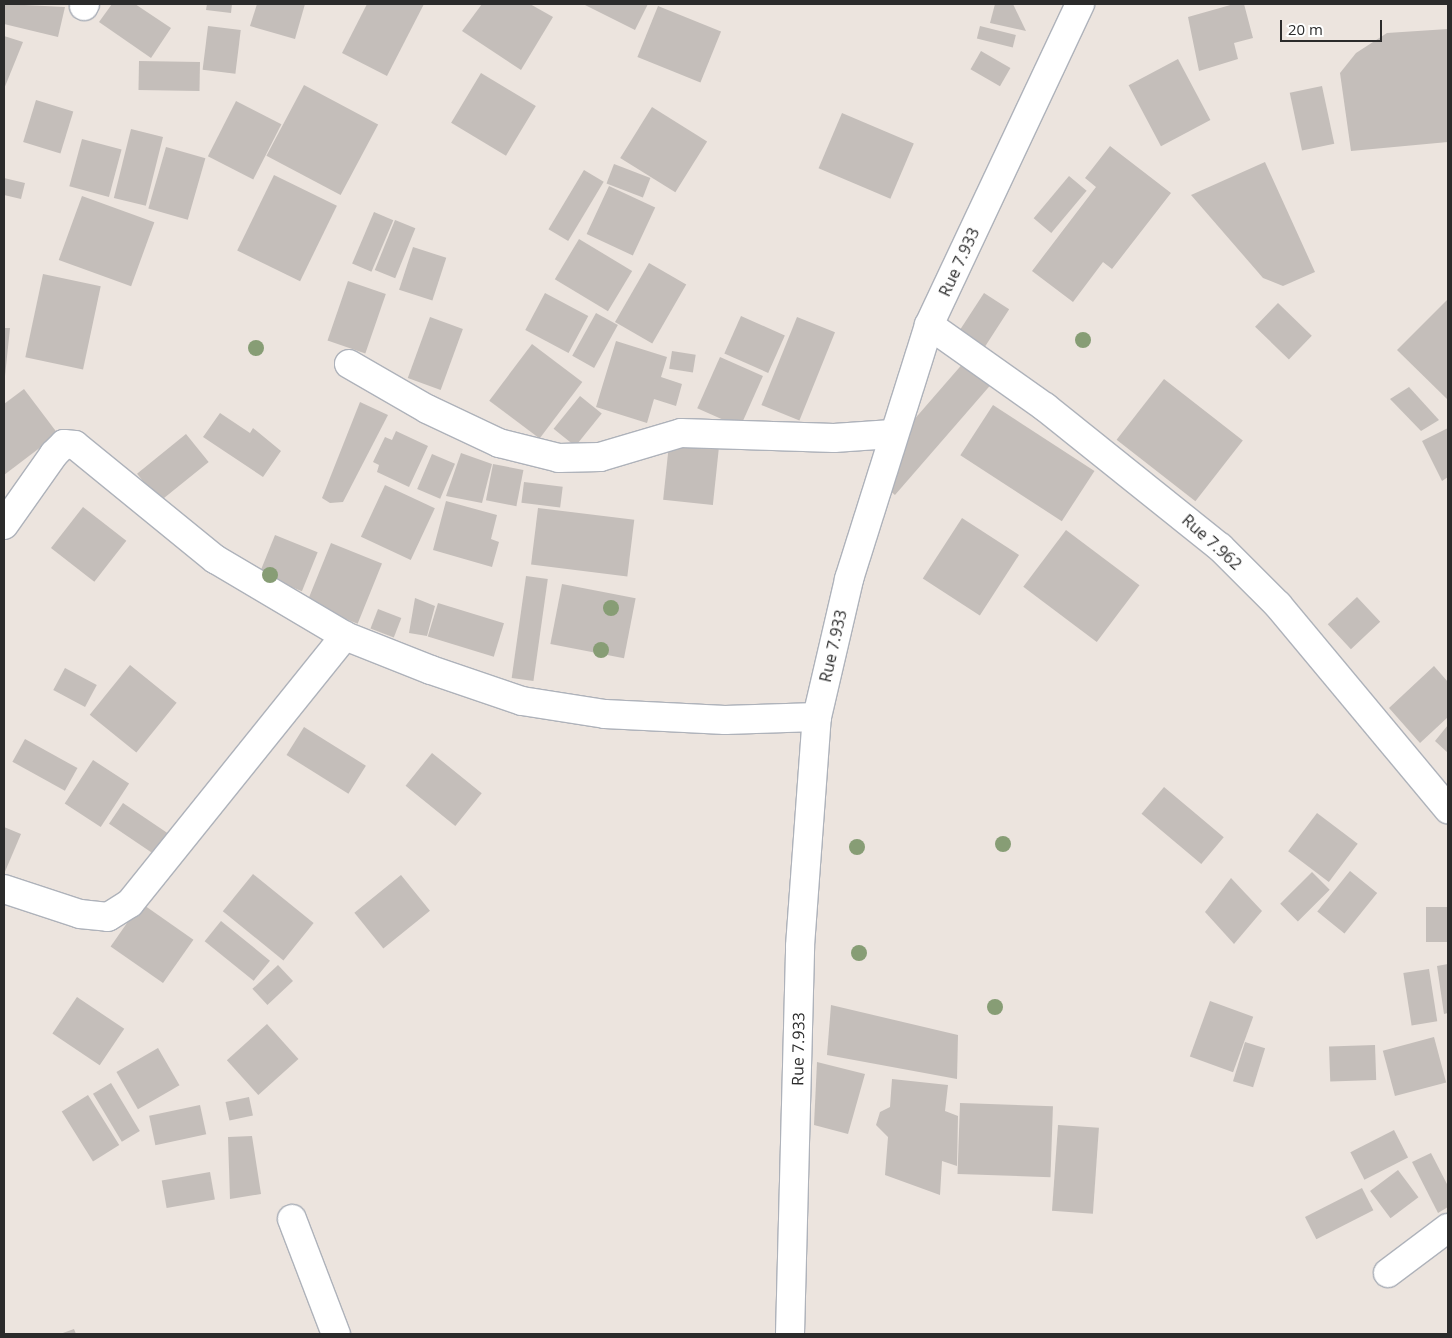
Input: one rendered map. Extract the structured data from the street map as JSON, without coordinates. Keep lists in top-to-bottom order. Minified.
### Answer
{"streets":{"street":["Rue 7.933","Rue 7.962"]},"crossings":[["Rue 7.933","Rue 7.962"]],"scale_bar":"20 m"}
